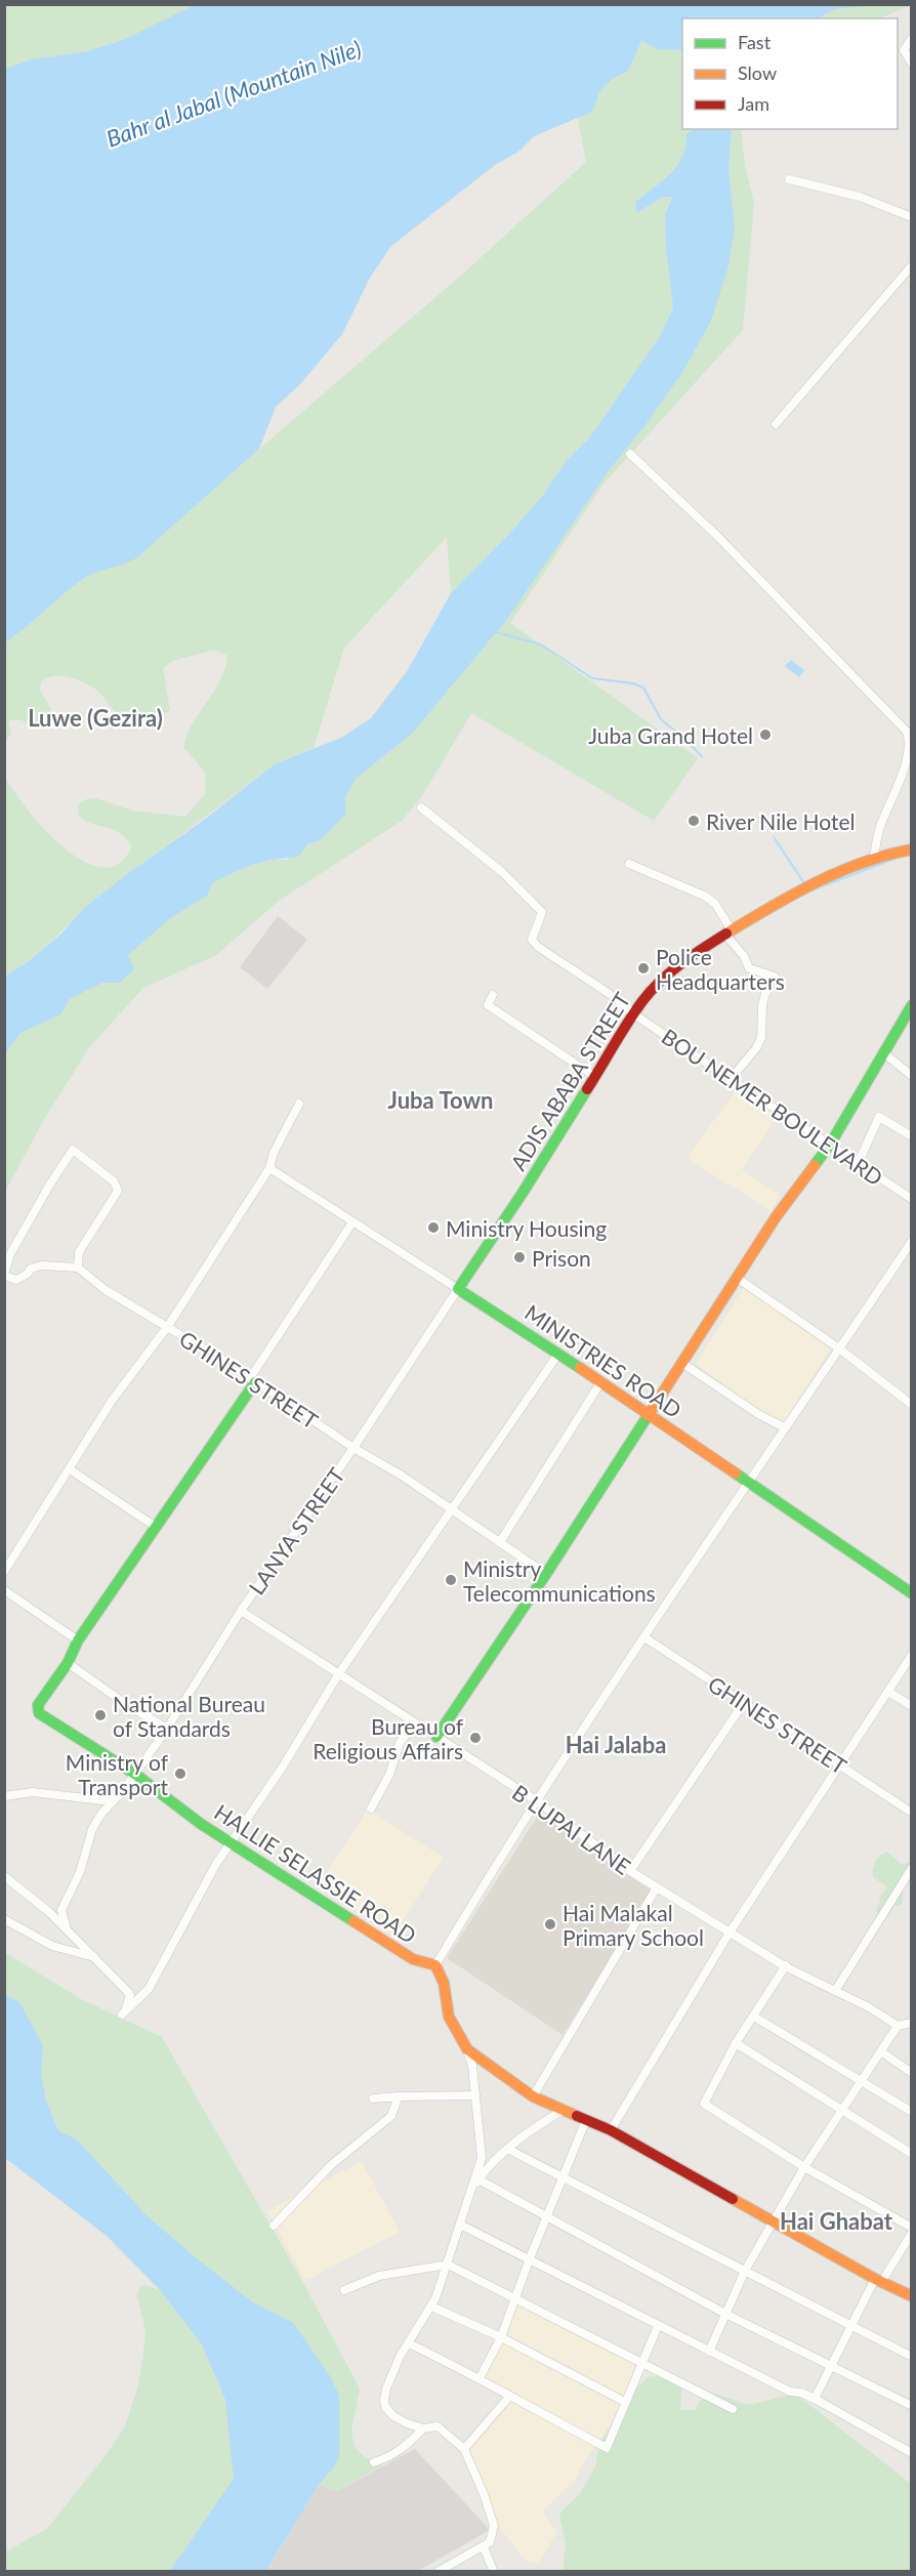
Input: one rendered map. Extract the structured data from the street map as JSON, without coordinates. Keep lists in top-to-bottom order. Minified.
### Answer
{"streets":{"street":["ADIS ABABA STREET","BOU NEMER BOULEVARD","MINISTRIES ROAD","GHINES STREET","LANYA STREET","B LUPAI LANE","HALLIE SELASSIE ROAD"]},"crossings":[["ADIS ABABA STREET","BOU NEMER BOULEVARD"],["ADIS ABABA STREET","MINISTRIES ROAD"],["ADIS ABABA STREET","LANYA STREET"],["MINISTRIES ROAD","LANYA STREET"],["GHINES STREET","LANYA STREET"],["GHINES STREET","HALLIE SELASSIE ROAD"],["LANYA STREET","B LUPAI LANE"],["LANYA STREET","HALLIE SELASSIE ROAD"]],"districts":["Luwe (Gezira)","Juba Town","Hai Jalaba","Hai Ghabat"],"water":["Bahr al Jabal (Mountain Nile)"],"places":["Juba Grand Hotel","River Nile Hotel","Police Headquarters","Ministry Housing","Prison","Ministry Telecommunications","National Bureau of Standards","Bureau of Religious Affairs","Ministry of Transport","Hai Malakal Primary School"],"legend":["Fast","Slow","Jam"]}
